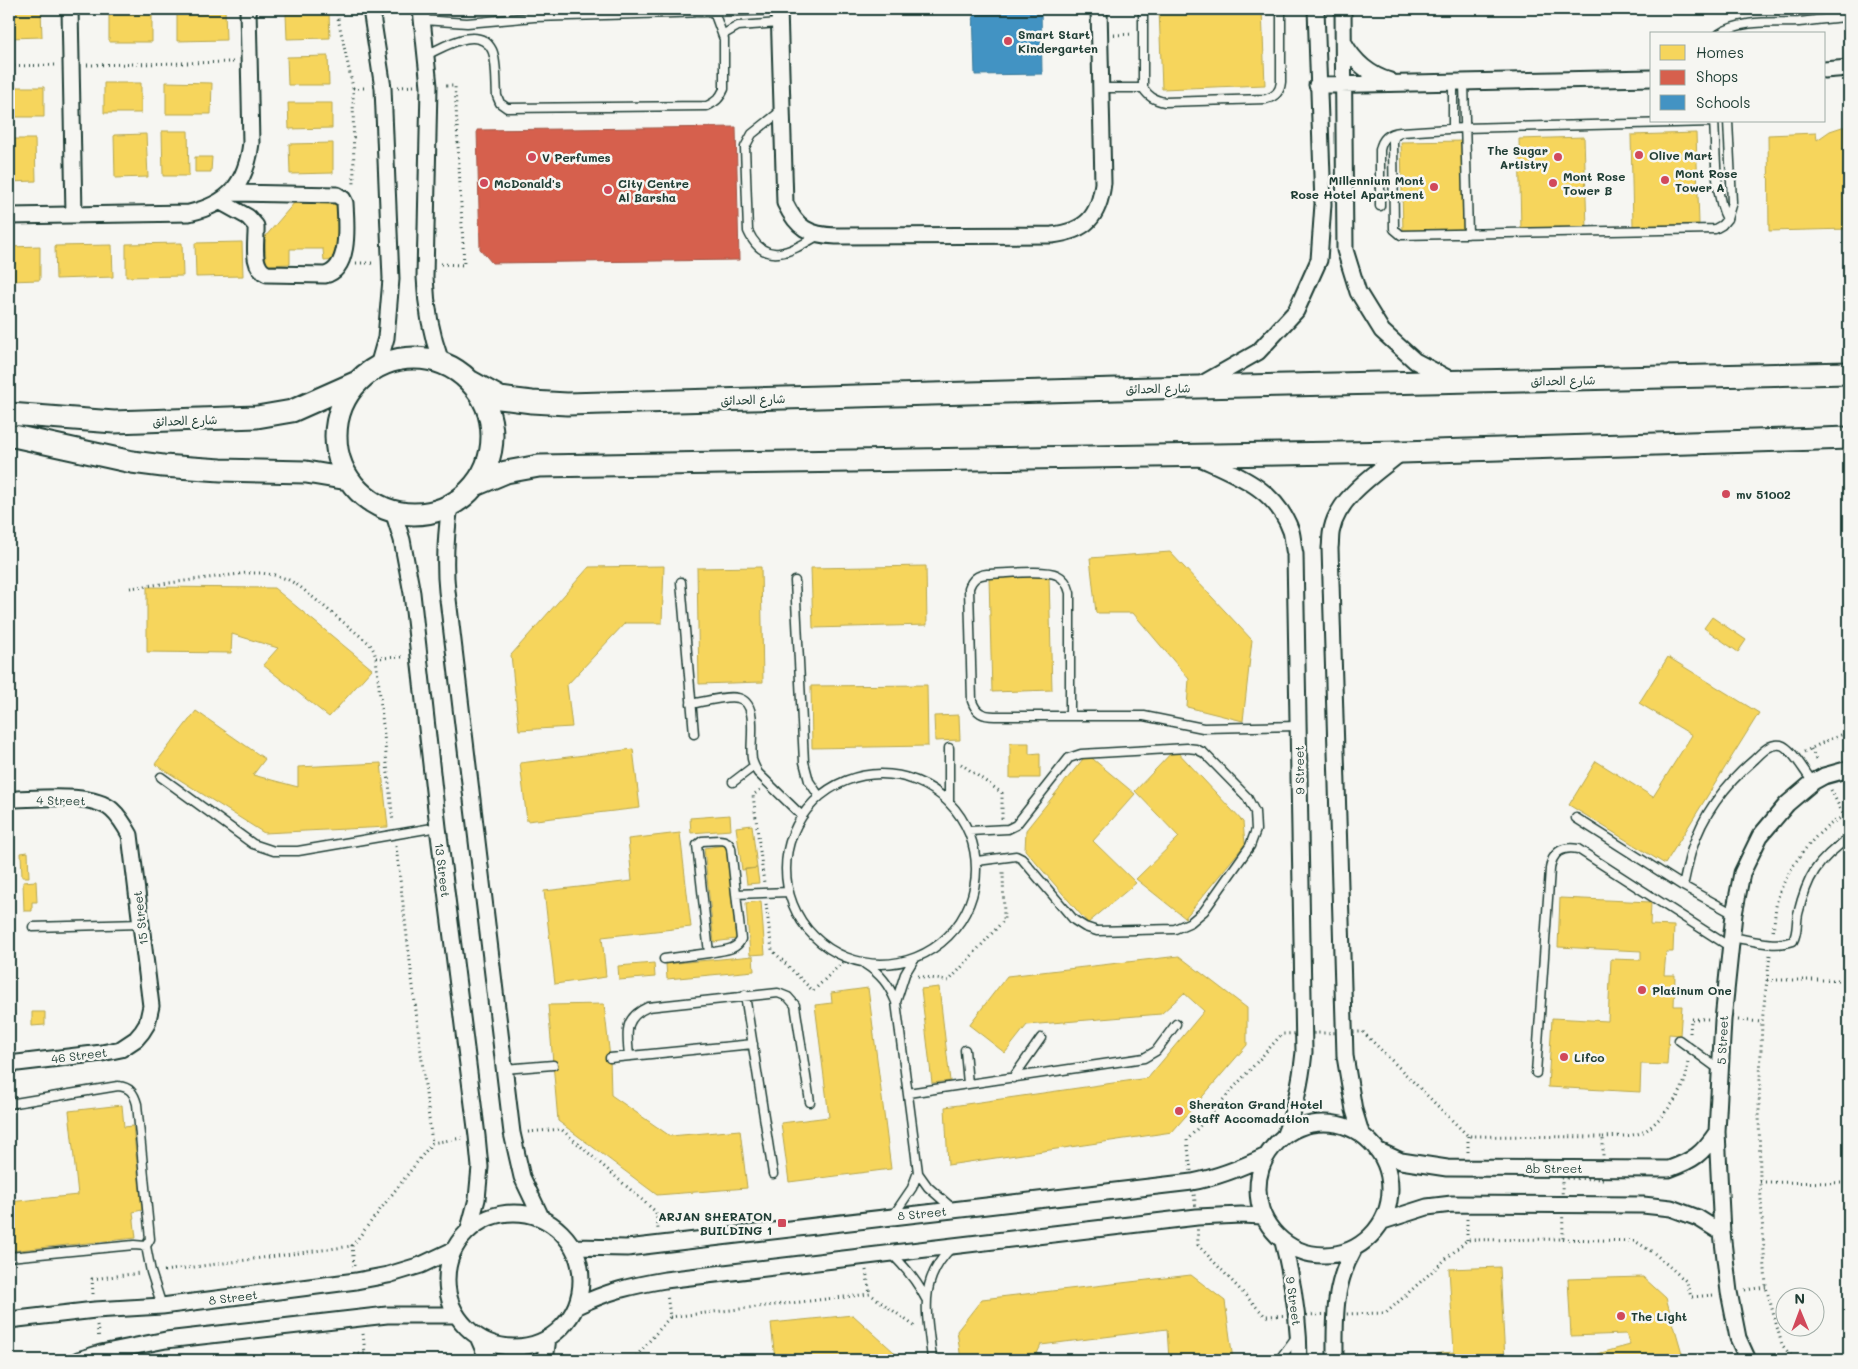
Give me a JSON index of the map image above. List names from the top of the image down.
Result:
{
  "streets": {
    "street": [
      "شارع الحدائق",
      "9 Street",
      "4 Street",
      "13 Street",
      "15 Street",
      "5 Street",
      "46 Street",
      "8b Street",
      "8 Street"
    ]
  },
  "crossings": [
    ["شارع الحدائق", "13 Street"],
    ["9 Street", "8b Street"],
    ["9 Street", "8 Street"],
    ["4 Street", "15 Street"],
    ["13 Street", "8 Street"],
    ["15 Street", "46 Street"],
    ["5 Street", "8b Street"],
    ["8b Street", "8 Street"]
  ],
  "places": {
    "other": [
      "Smart Start Kindergarten",
      "Olive Mart",
      "V Perfumes",
      "The Sugar Artistry",
      "Mont Rose Tower A",
      "McDonald's",
      "Mont Rose Tower B",
      "Millennium Mont Rose Hotel Apartment",
      "City Centre Al Barsha",
      "mv 51002",
      "Platinum One",
      "Lifco",
      "Sheraton Grand Hotel Staff Accomadation",
      "The Light"
    ],
    "transit": ["ARJAN SHERATON BUILDING 1"]
  },
  "legend": ["Homes", "Shops", "Schools"],
  "north": "top"
}
